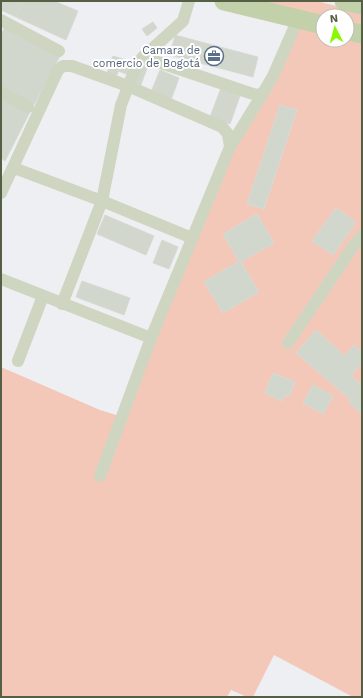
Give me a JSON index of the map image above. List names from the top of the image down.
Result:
{
  "places": {
    "office": ["Camara de comercio de Bogotá"]
  },
  "north": "top"
}
